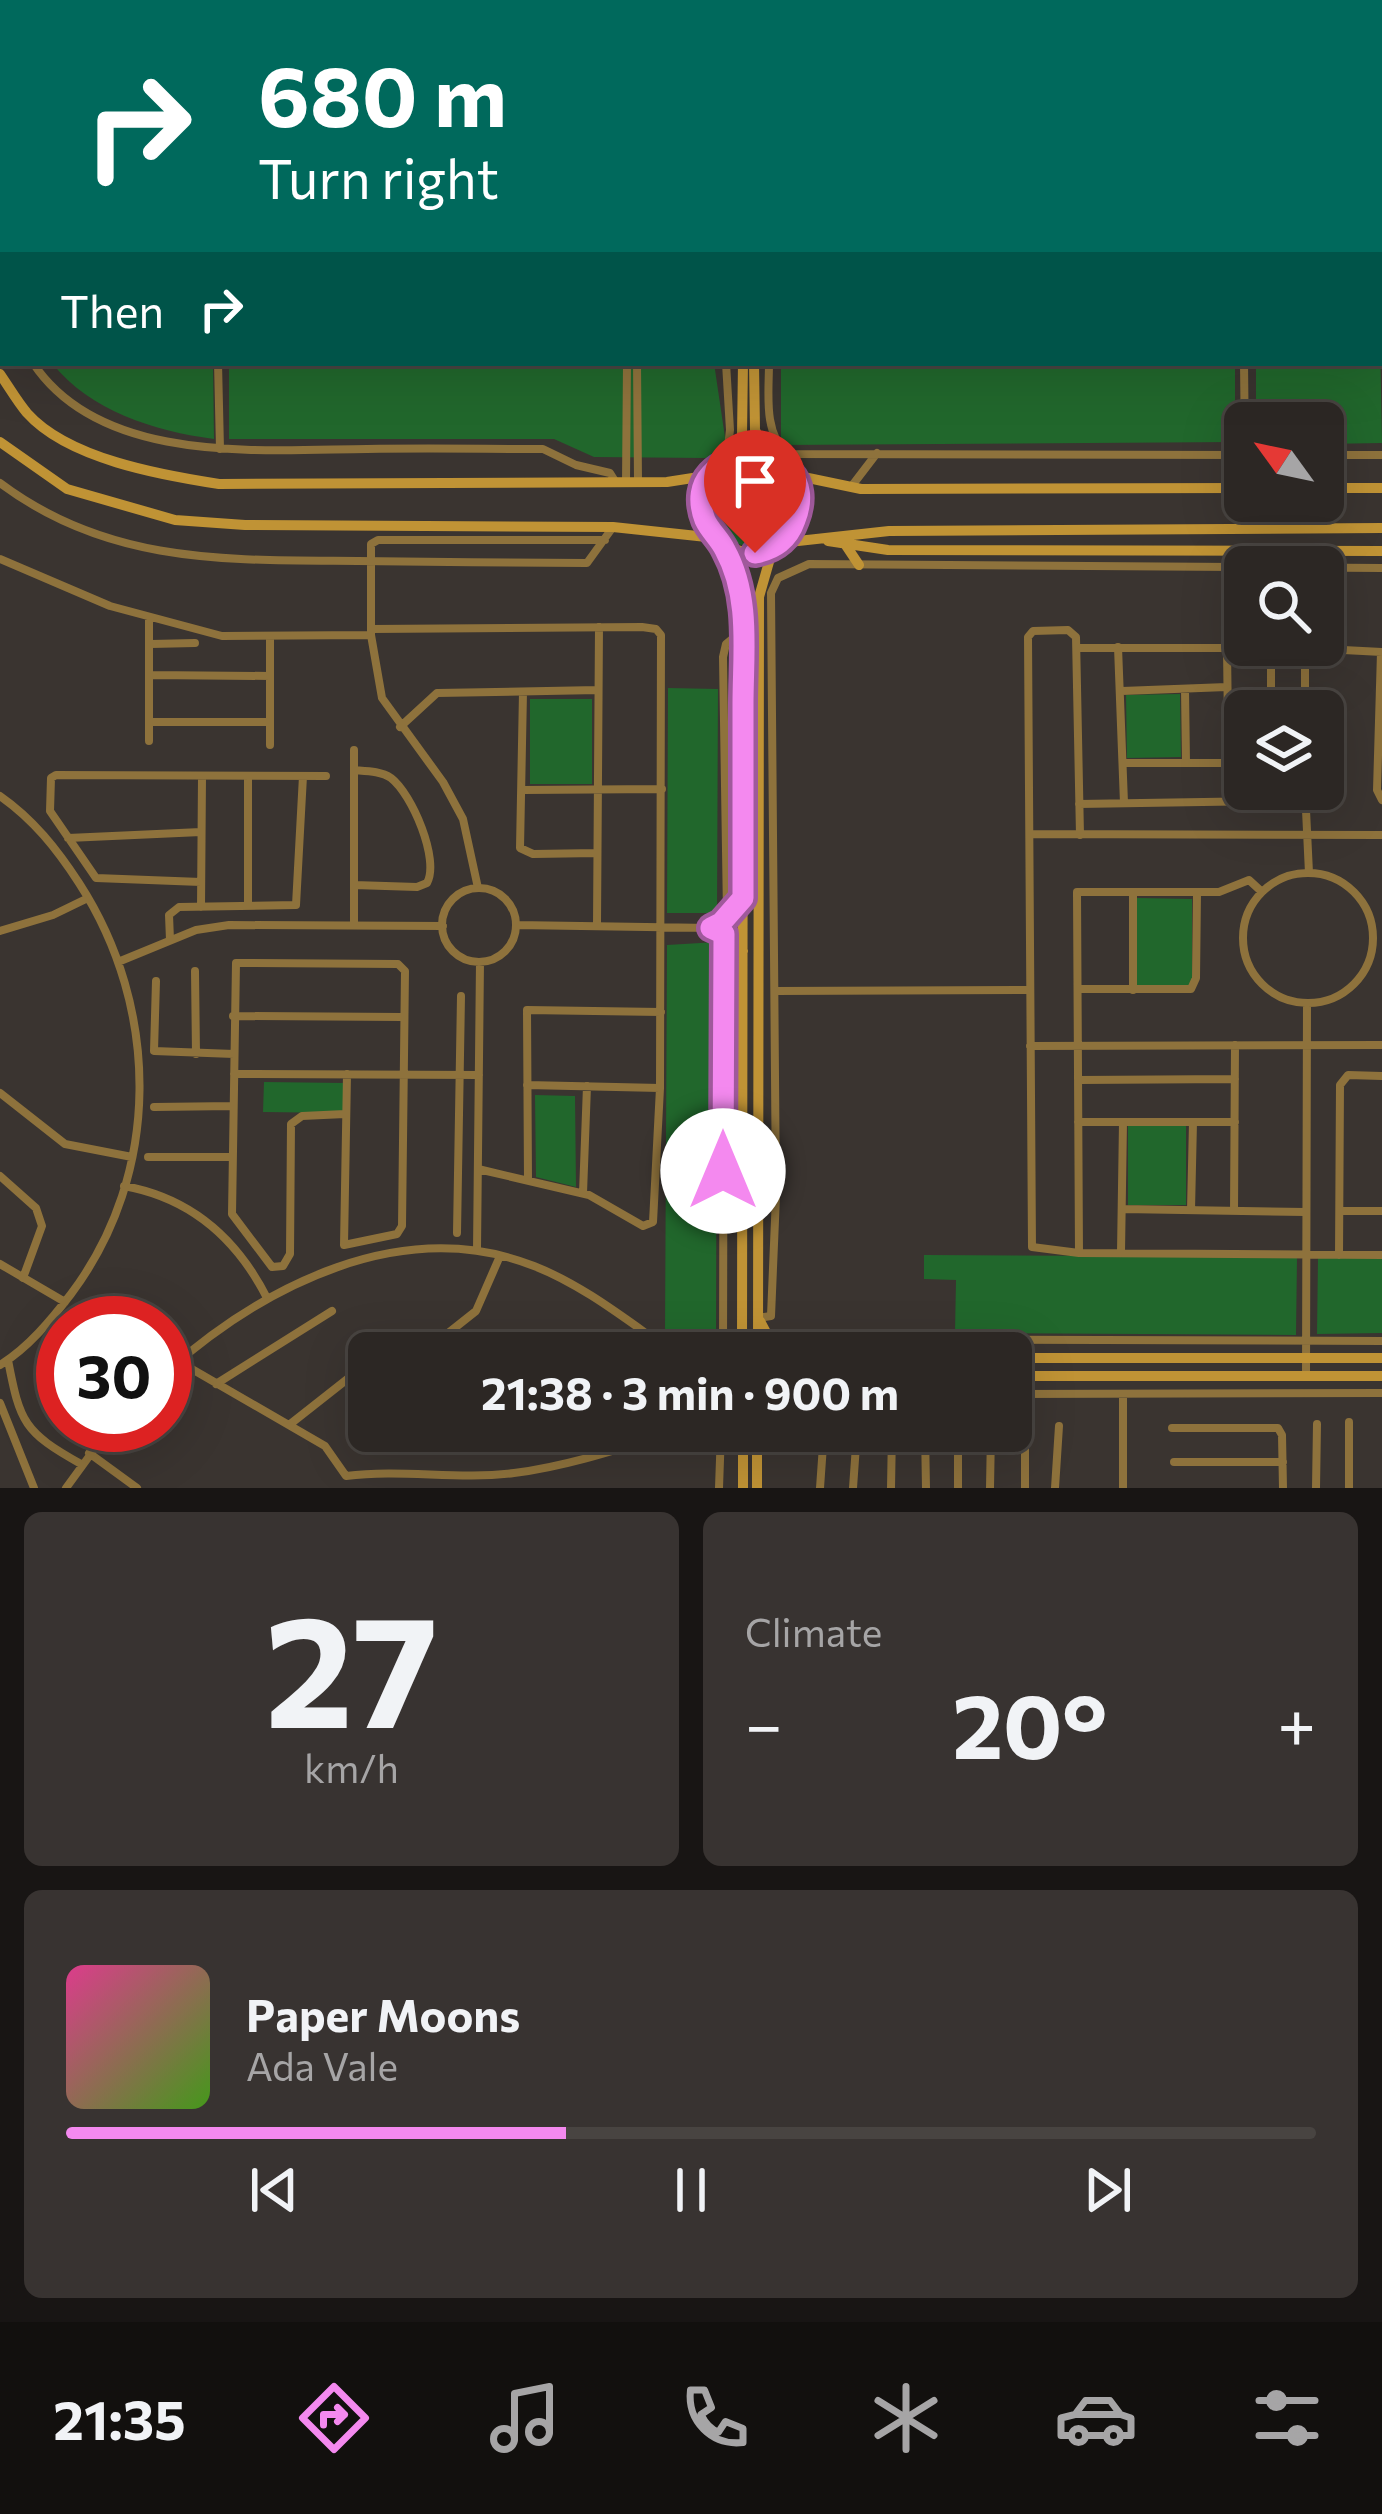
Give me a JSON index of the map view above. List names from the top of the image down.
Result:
{
  "north": "top left",
  "page": {
    "turn": ["680 m", "Turn right"],
    "then": "Then",
    "limit": "30",
    "trip": "21:38 · 3 min · 900 m",
    "tile": [
      ["27", "km/h"],
      "Climate"
    ],
    "heat": ["−", "20°", "+"],
    "song": ["Paper Moons", "Ada Vale"],
    "tabs": "21:35"
  }
}
